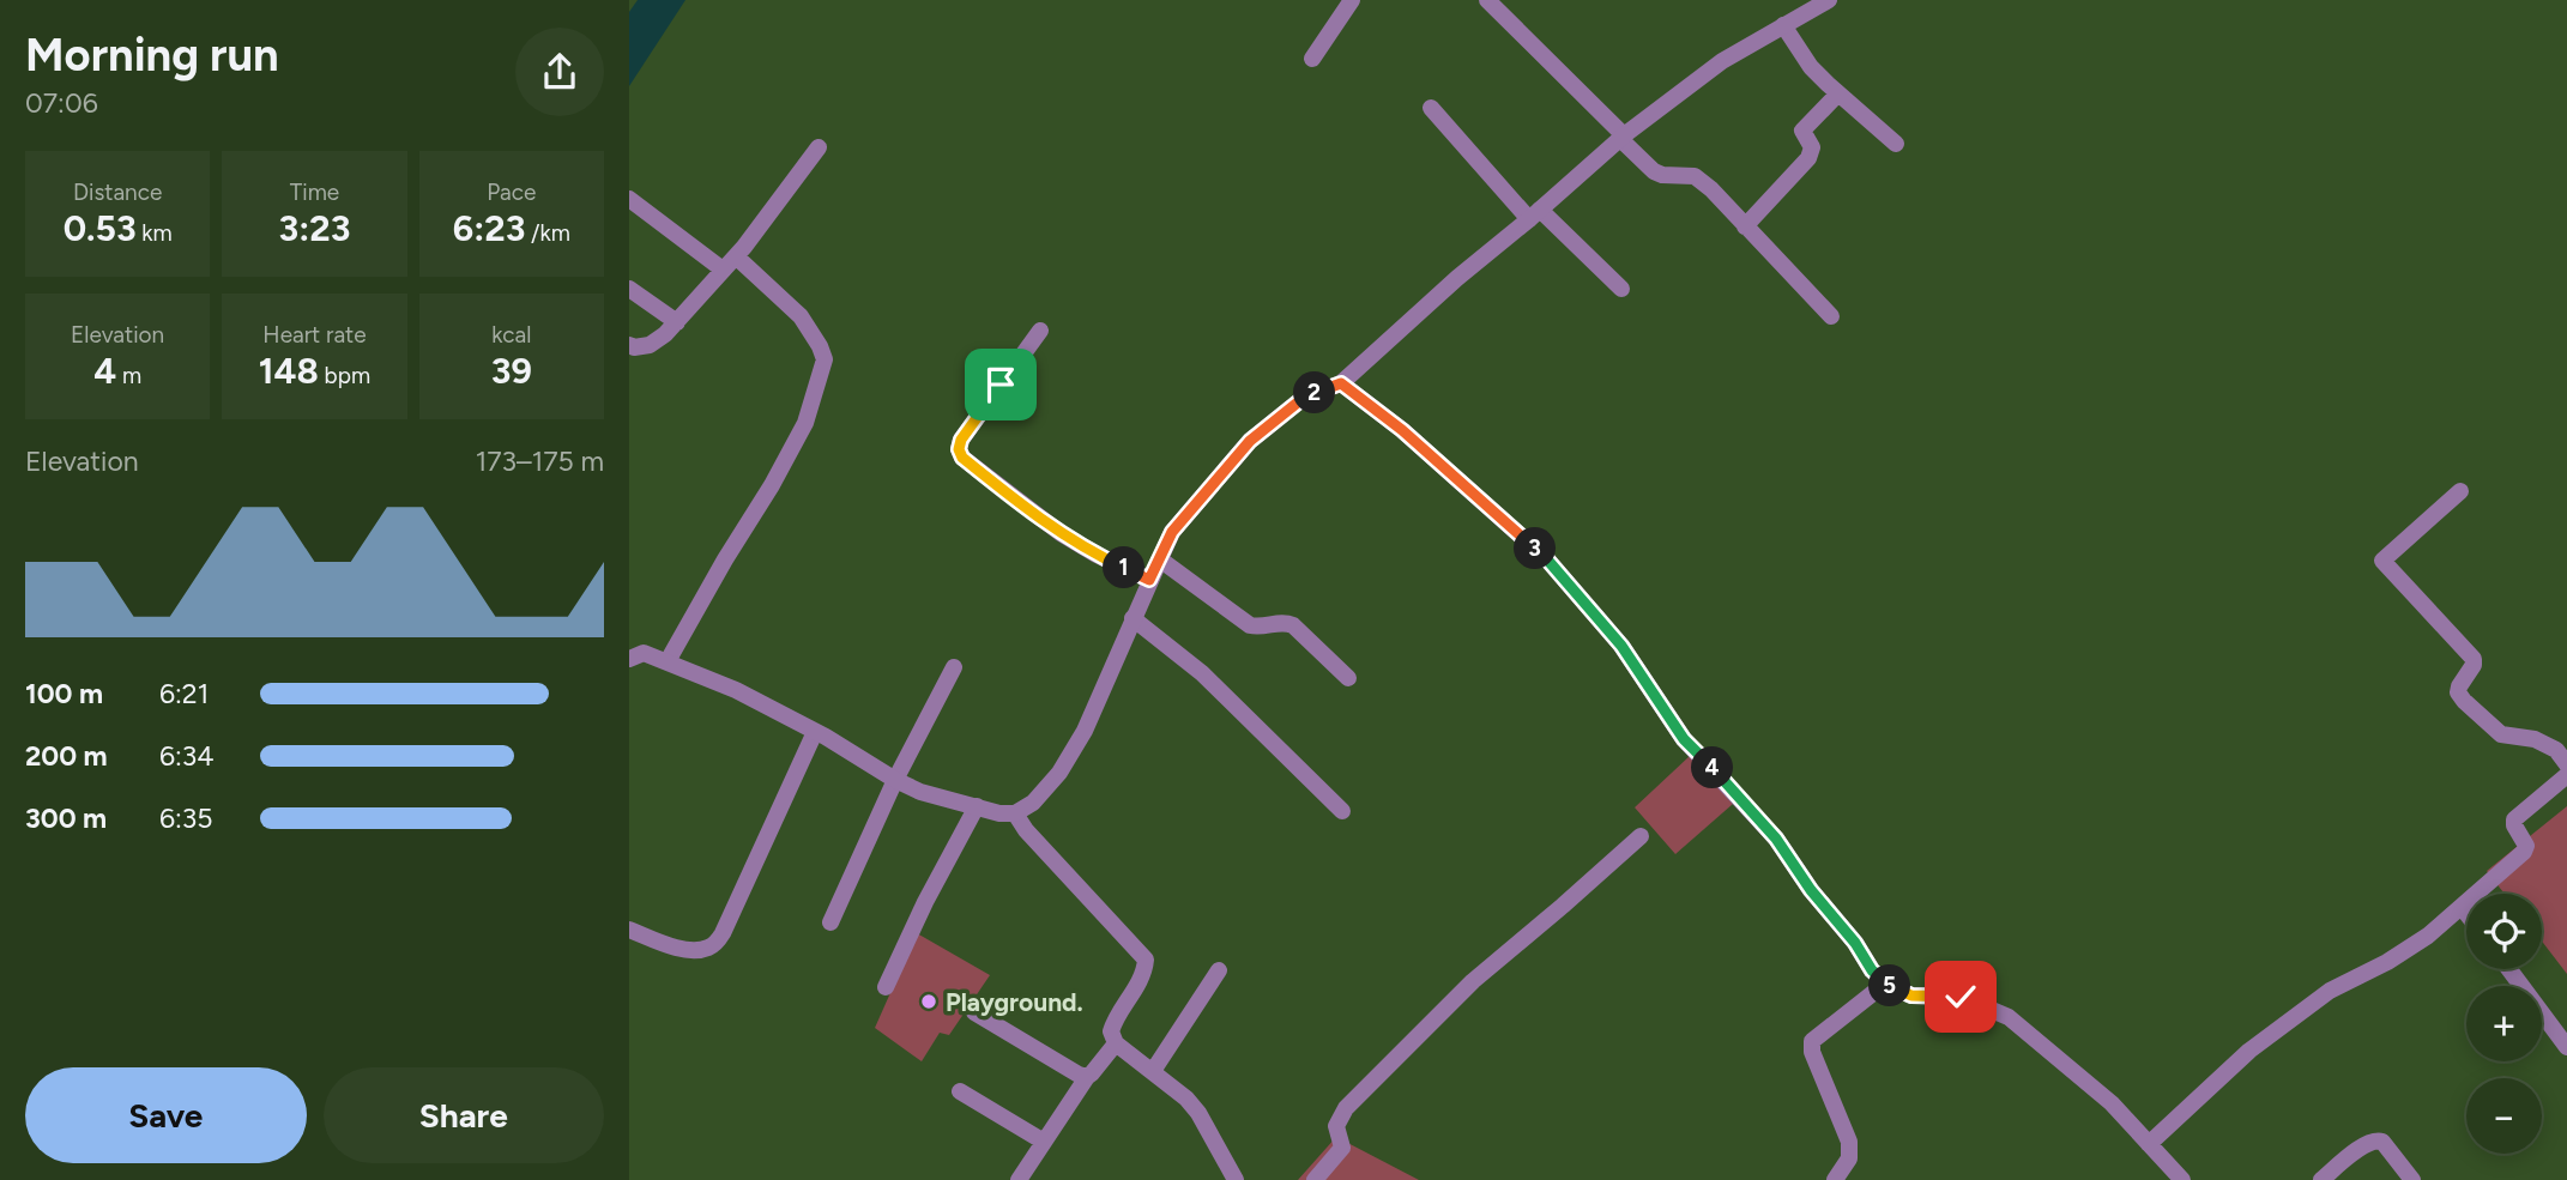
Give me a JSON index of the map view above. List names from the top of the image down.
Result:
{
  "places": ["Playground."],
  "page": {
    "heading": ["Morning run", "07:06"],
    "stats": [
      ["Distance", "0.53 km"],
      ["Time", "3:23"],
      ["Pace", "6:23 /km"],
      ["Elevation", "4 m"],
      ["Heart rate", "148 bpm"],
      ["kcal", "39"]
    ],
    "pins": [
      "2",
      "3",
      "1",
      "4",
      "5"
    ],
    "chart": ["Elevation", "173–175 m"],
    "list": [
      {
        "name": "100 m",
        "note": "6:21"
      },
      {
        "name": "200 m",
        "note": "6:34"
      },
      {
        "name": "300 m",
        "note": "6:35"
      }
    ],
    "map_buttons": ["+", "−"],
    "buttons": ["Save", "Share"]
  }
}
